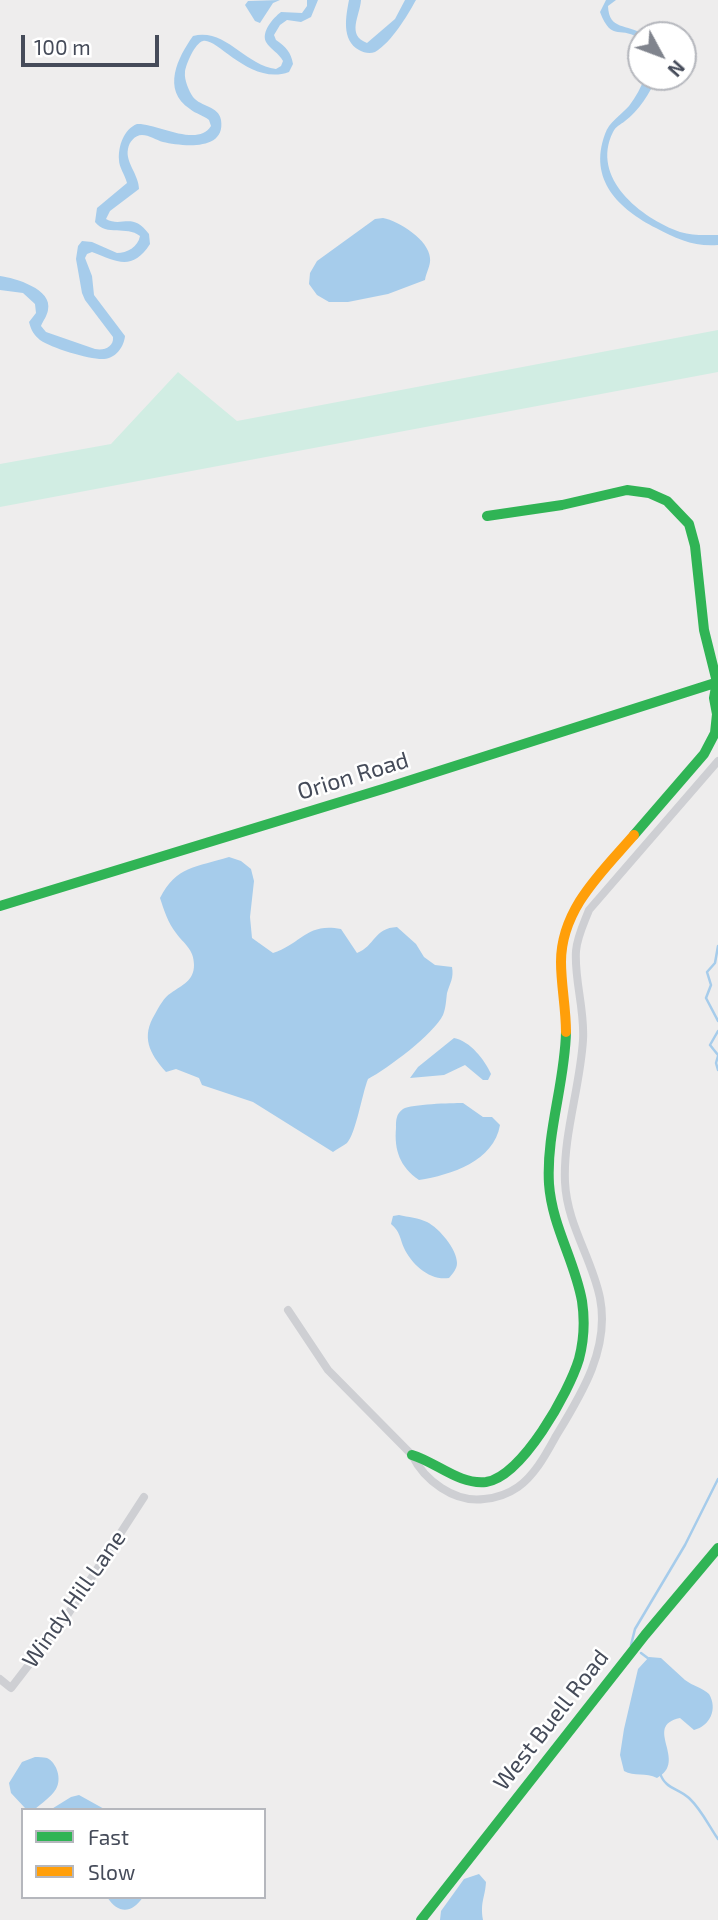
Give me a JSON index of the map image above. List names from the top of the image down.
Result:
{
  "streets": {
    "street": ["Orion Road", "Windy Hill Lane", "West Buell Road"]
  },
  "legend": ["Fast", "Slow"],
  "scale_bar": "100 m",
  "north": "bottom right"
}
